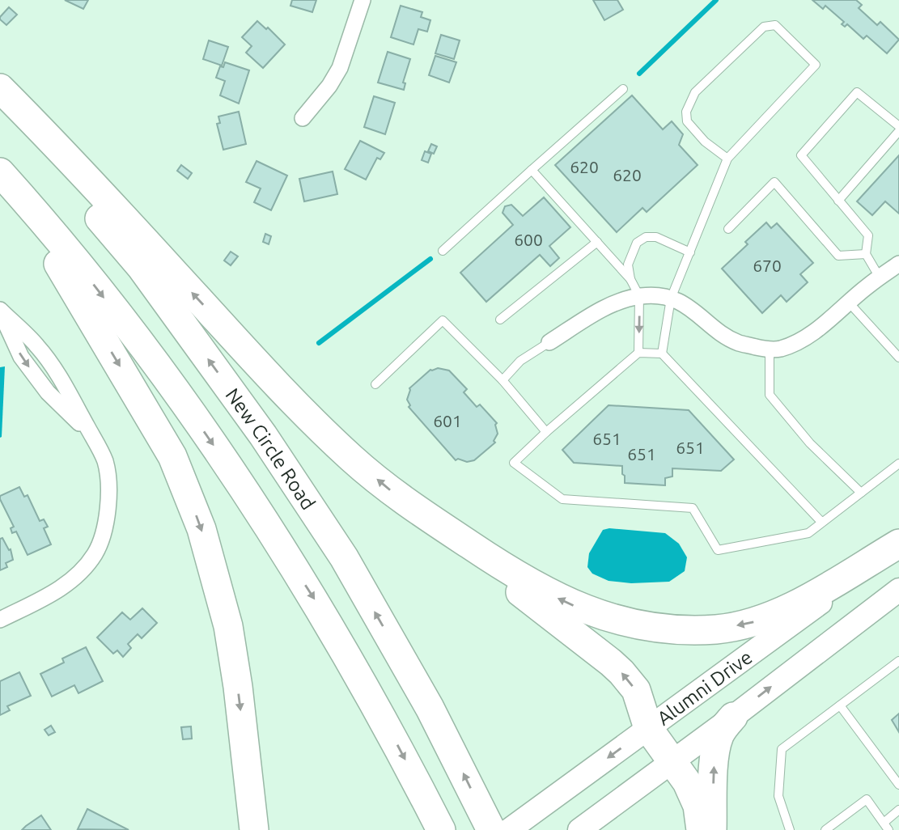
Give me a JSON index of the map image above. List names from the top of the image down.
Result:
{
  "streets": {
    "highway": ["New Circle Road"],
    "main road": ["Alumni Drive"]
  },
  "house_numbers": [
    "620",
    "620",
    "600",
    "670",
    "601",
    "651",
    "651",
    "651"
  ]
}
